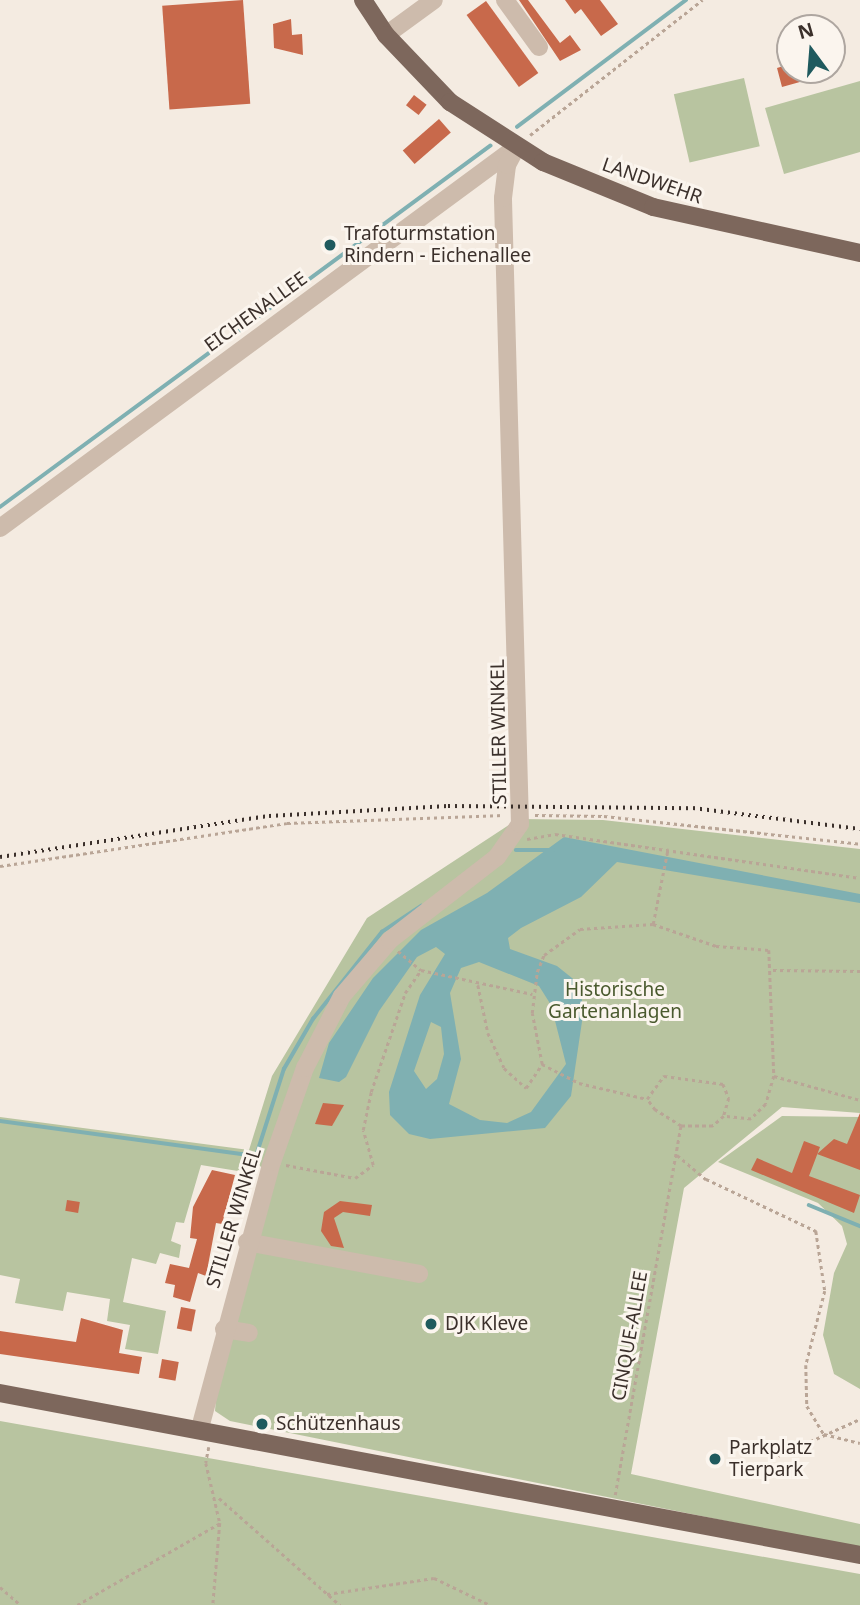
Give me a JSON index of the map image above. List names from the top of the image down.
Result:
{
  "streets": {
    "main road": ["LANDWEHR"],
    "street": ["EICHENALLEE", "STILLER WINKEL"],
    "path": ["CINQUE-ALLEE"]
  },
  "crossings": [
    ["LANDWEHR", "EICHENALLEE"],
    ["LANDWEHR", "STILLER WINKEL"],
    ["EICHENALLEE", "STILLER WINKEL"]
  ],
  "parks": ["Historische Gartenanlagen"],
  "places": [
    "Trafoturmstation Rindern - Eichenallee",
    "DJK Kleve",
    "Schützenhaus",
    "Parkplatz Tierpark"
  ],
  "north": "top"
}
